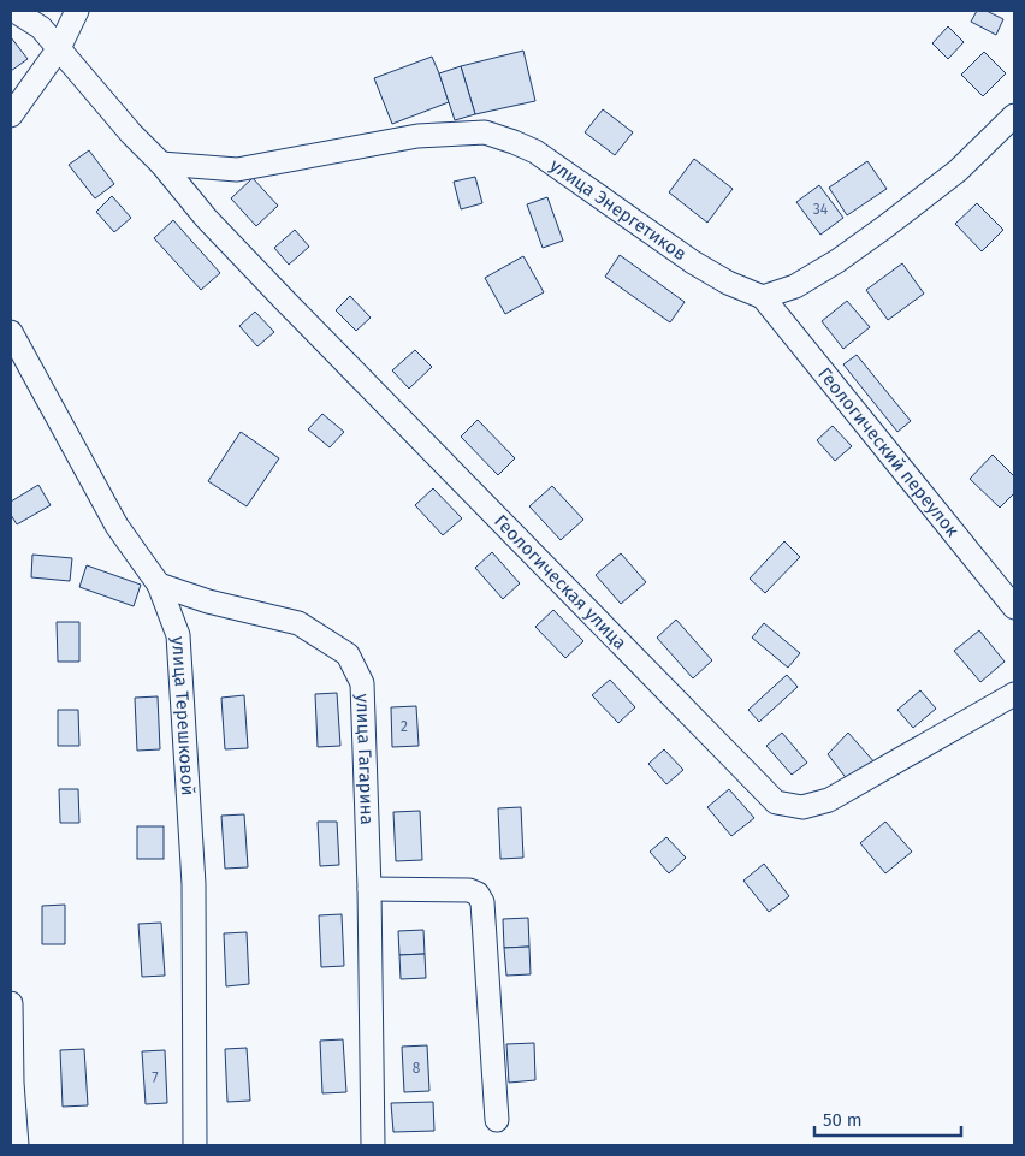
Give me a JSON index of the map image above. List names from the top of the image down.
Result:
{
  "streets": {
    "street": [
      "улица Энергетиков",
      "Геологический переулок",
      "Геологическая улица",
      "улица Терешковой",
      "улица Гагарина"
    ]
  },
  "crossings": [
    ["улица Энергетиков", "Геологический переулок"],
    ["улица Энергетиков", "Геологическая улица"],
    ["улица Терешковой", "улица Гагарина"]
  ],
  "house_numbers": [
    "34",
    "2",
    "8",
    "7"
  ],
  "scale_bar": "50 m"
}
